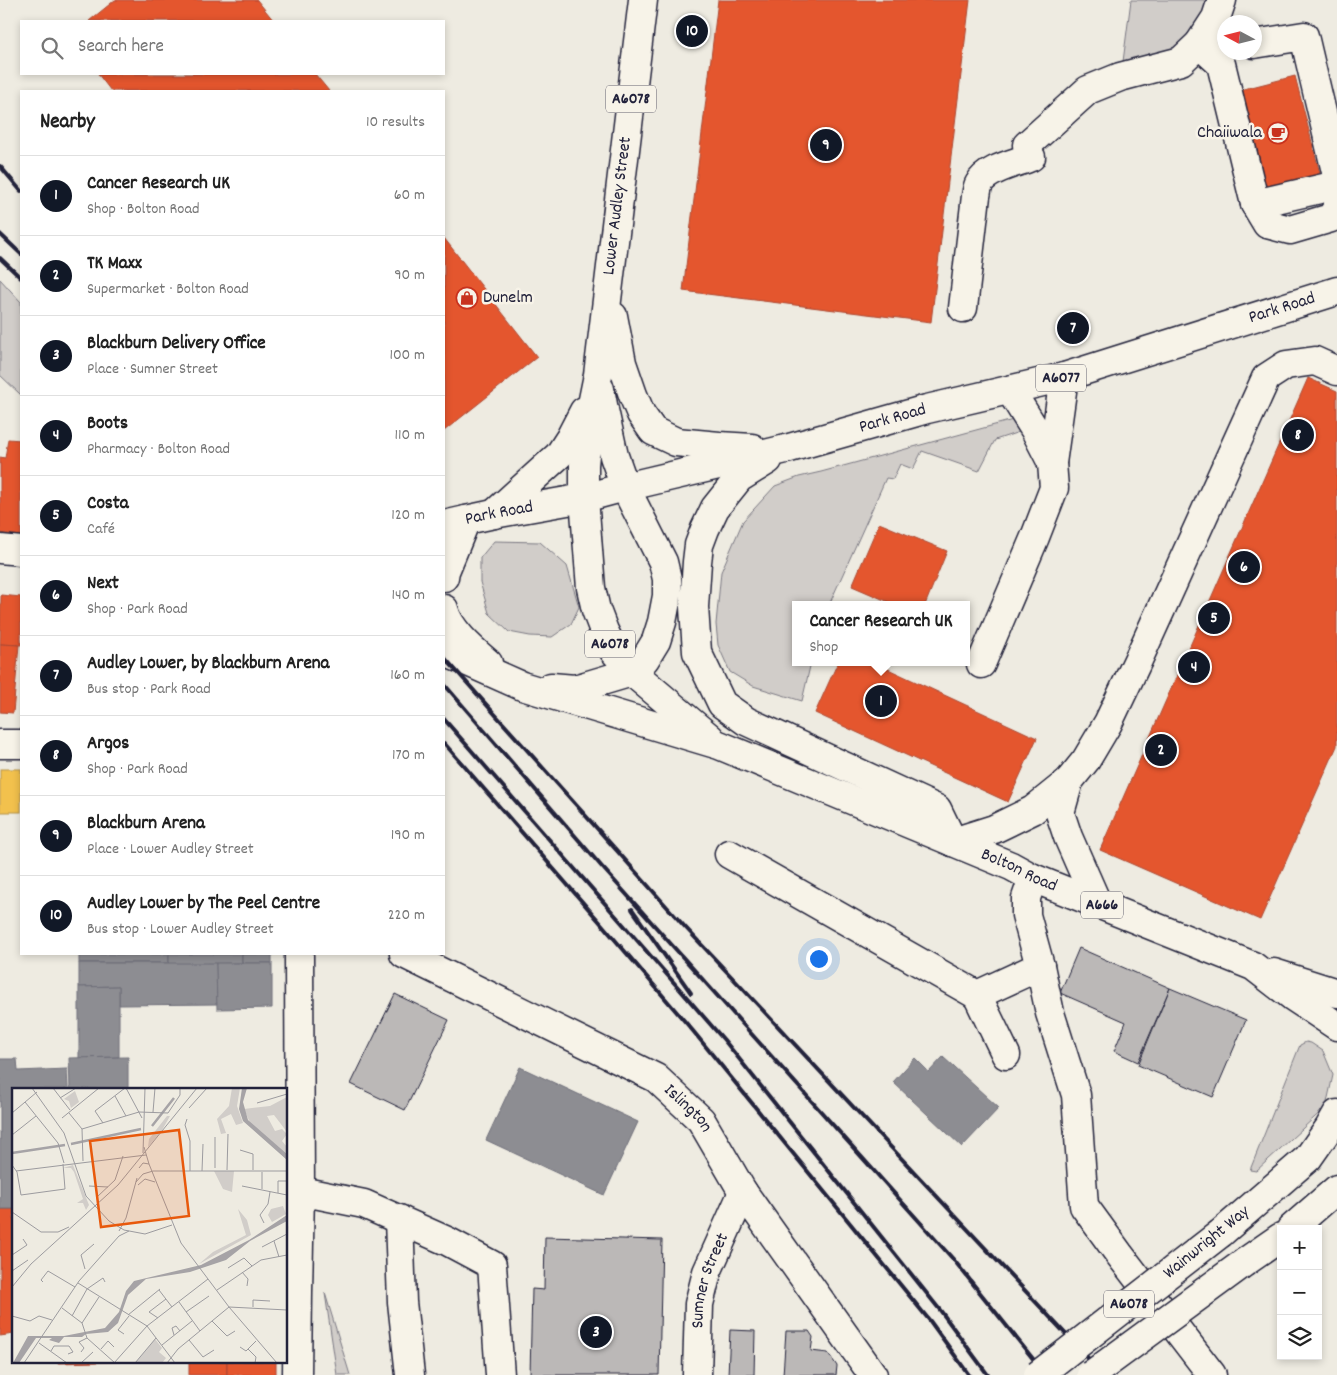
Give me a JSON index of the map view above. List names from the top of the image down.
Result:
{
  "streets": {
    "main road": [
      "A6078",
      "Lower Audley Street",
      "Park Road",
      "A6077",
      "Bolton Road",
      "A666",
      "Islington",
      "Wainwright Way",
      "Sumner Street"
    ]
  },
  "crossings": [
    ["A6078", "Lower Audley Street"],
    ["A6078", "Park Road"],
    ["A6078", "Bolton Road"],
    ["Lower Audley Street", "Park Road"],
    ["Islington", "Sumner Street"]
  ],
  "places": {
    "cafe": ["Chaiiwala"],
    "shop": ["Dunelm"]
  },
  "north": "left",
  "page": {
    "pins": [
      "10",
      "9",
      "7",
      "8",
      "6",
      "5",
      "4",
      "1",
      "2",
      "3"
    ],
    "search": "Search here",
    "heading": ["Nearby", "10 results"],
    "list": [
      {
        "mark": "1",
        "name": "Cancer Research UK",
        "note": "Shop · Bolton Road",
        "value": "60 m"
      },
      {
        "mark": "2",
        "name": "TK Maxx",
        "note": "Supermarket · Bolton Road",
        "value": "90 m"
      },
      {
        "mark": "3",
        "name": "Blackburn Delivery Office",
        "note": "Place · Sumner Street",
        "value": "100 m"
      },
      {
        "mark": "4",
        "name": "Boots",
        "note": "Pharmacy · Bolton Road",
        "value": "110 m"
      },
      {
        "mark": "5",
        "name": "Costa",
        "note": "Café",
        "value": "120 m"
      },
      {
        "mark": "6",
        "name": "Next",
        "note": "Shop · Park Road",
        "value": "140 m"
      },
      {
        "mark": "7",
        "name": "Audley Lower, by Blackburn Arena",
        "note": "Bus stop · Park Road",
        "value": "160 m"
      },
      {
        "mark": "8",
        "name": "Argos",
        "note": "Shop · Park Road",
        "value": "170 m"
      },
      {
        "mark": "9",
        "name": "Blackburn Arena",
        "note": "Place · Lower Audley Street",
        "value": "190 m"
      },
      {
        "mark": "10",
        "name": "Audley Lower by The Peel Centre",
        "note": "Bus stop · Lower Audley Street",
        "value": "220 m"
      }
    ],
    "popup": ["Cancer Research UK", "Shop"],
    "map_buttons": ["+", "−"]
  }
}
